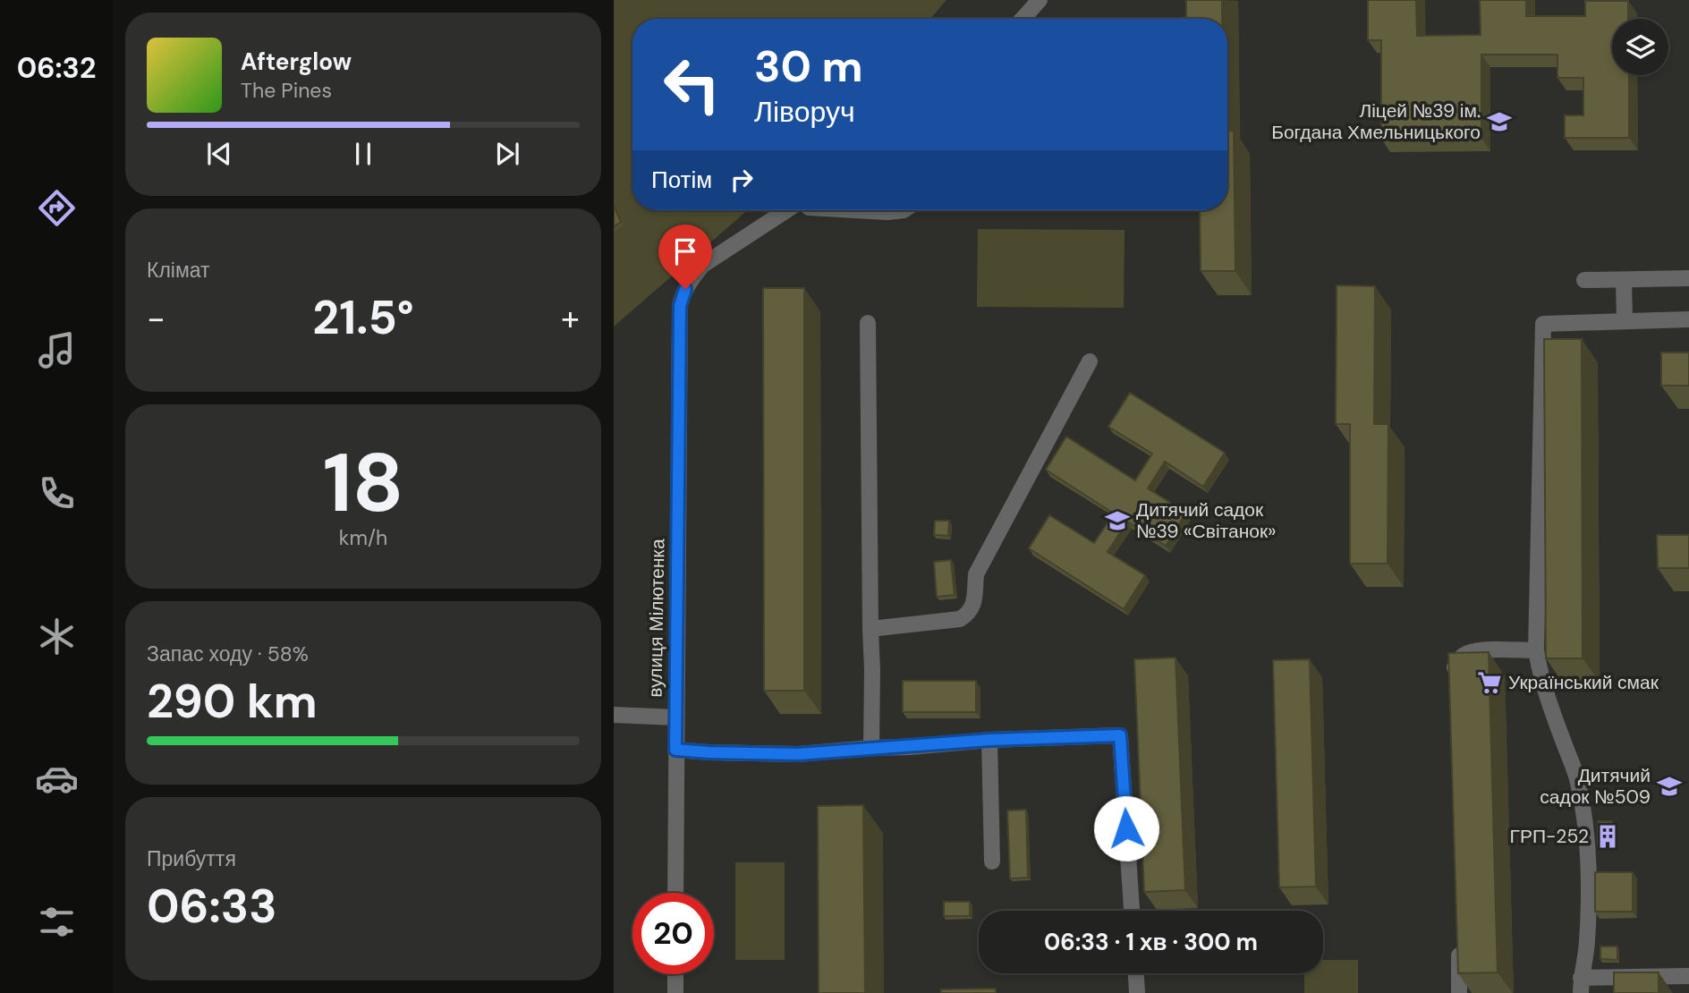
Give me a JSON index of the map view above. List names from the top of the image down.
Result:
{
  "streets": {
    "street": ["вулиця Мілютенка"]
  },
  "places": {
    "school or university": ["Ліцей №39 ім. Богдана Хмельницького", "Дитячий садок №39 «Світанок»", "Дитячий садок №509"],
    "supermarket": ["Український смак"],
    "building": ["ГРП-252"]
  },
  "page": {
    "tabs": "06:32",
    "turn": ["30 m", "Ліворуч"],
    "song": ["Afterglow", "The Pines"],
    "then": "Потім",
    "tile": [
      "Клімат",
      ["18", "km/h"],
      ["Запас ходу · 58%", "290 km"],
      ["Прибуття", "06:33"]
    ],
    "heat": ["−", "21.5°", "+"],
    "limit": "20",
    "trip": "06:33 · 1 хв · 300 m"
  }
}
